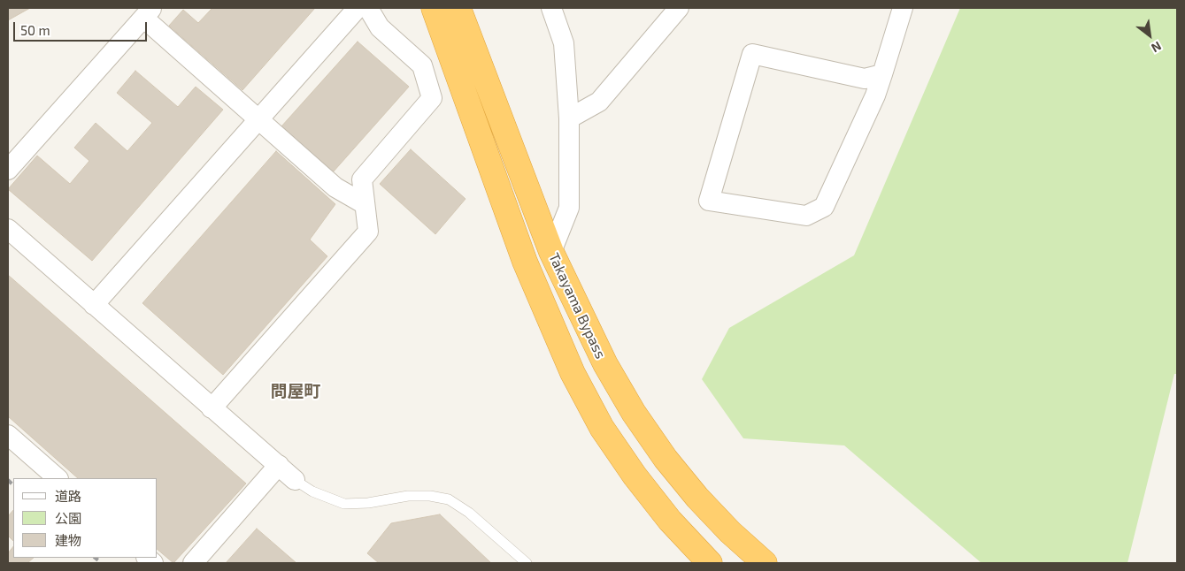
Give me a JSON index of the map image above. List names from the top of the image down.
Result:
{
  "streets": {
    "highway": ["Takayama Bypass"]
  },
  "districts": ["問屋町"],
  "legend": ["道路", "公園", "建物"],
  "scale_bar": "50 m",
  "north": "bottom right"
}
